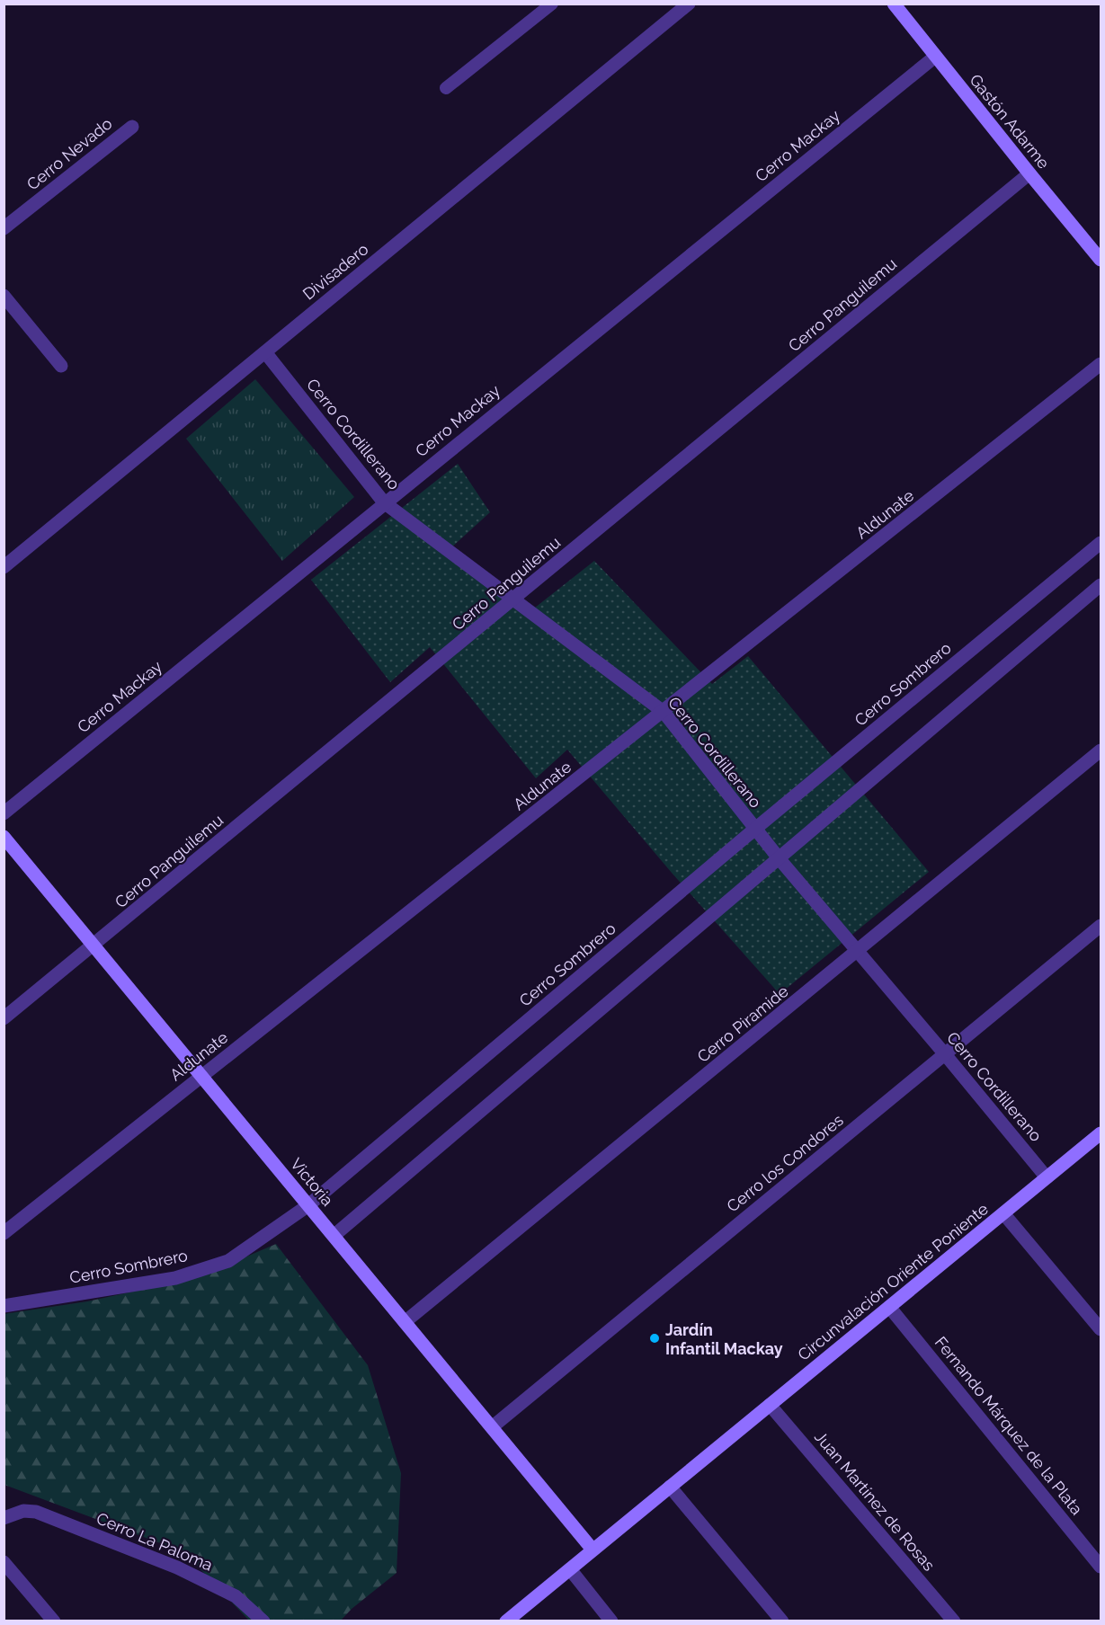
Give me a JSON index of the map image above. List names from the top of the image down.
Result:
{
  "streets": {
    "street": [
      "Gastón Adarme",
      "Cerro Mackay",
      "Cerro Nevado",
      "Divisadero",
      "Cerro Panguilemu",
      "Cerro Cordillerano",
      "Aldunate",
      "Cerro Sombrero",
      "Cerro Piramide",
      "Cerro los Condores",
      "Victoria",
      "Circunvalación Oriente Poniente",
      "Fernando Márquez de la Plata",
      "Juan Martínez de Rosas",
      "Cerro La Paloma"
    ]
  },
  "crossings": [
    ["Gastón Adarme", "Cerro Mackay"],
    ["Gastón Adarme", "Cerro Panguilemu"],
    ["Cerro Mackay", "Cerro Cordillerano"],
    ["Divisadero", "Cerro Cordillerano"],
    ["Cerro Panguilemu", "Cerro Cordillerano"],
    ["Cerro Panguilemu", "Victoria"],
    ["Cerro Cordillerano", "Aldunate"],
    ["Cerro Cordillerano", "Cerro Sombrero"],
    ["Cerro Cordillerano", "Cerro Piramide"],
    ["Cerro Cordillerano", "Cerro los Condores"],
    ["Cerro Cordillerano", "Circunvalación Oriente Poniente"],
    ["Aldunate", "Victoria"],
    ["Cerro Sombrero", "Victoria"],
    ["Cerro Piramide", "Victoria"],
    ["Cerro los Condores", "Victoria"],
    ["Victoria", "Circunvalación Oriente Poniente"],
    ["Circunvalación Oriente Poniente", "Fernando Márquez de la Plata"],
    ["Circunvalación Oriente Poniente", "Juan Martínez de Rosas"]
  ],
  "places": ["Jardín Infantil Mackay"]
}
